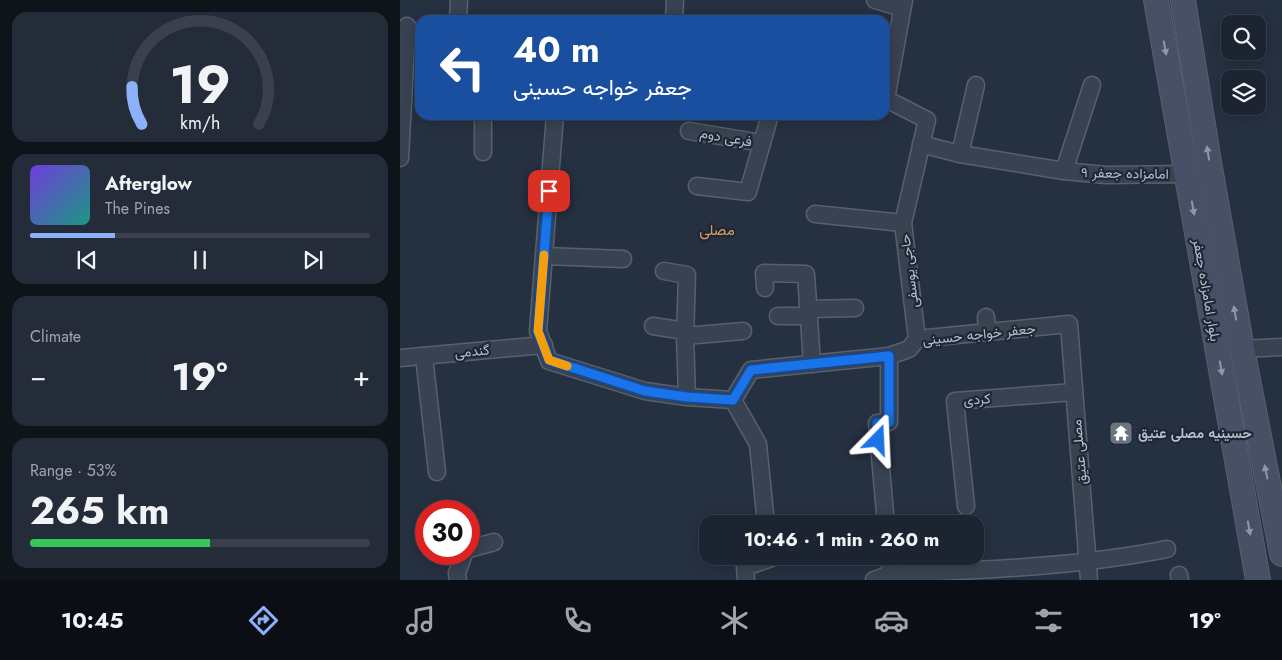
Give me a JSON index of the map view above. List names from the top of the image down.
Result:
{
  "streets": {
    "main road": ["بلوار امامزاده جعفر"],
    "street": [
      "فرعی دوم",
      "امامزاده جعفر ۹",
      "حاجی یوسفی",
      "جعفر خواجه حسینی",
      "گندمی",
      "کردی",
      "مصلی عتیق"
    ]
  },
  "crossings": [
    ["امامزاده جعفر ۹", "بلوار امامزاده جعفر"],
    ["حاجی یوسفی", "جعفر خواجه حسینی"],
    ["جعفر خواجه حسینی", "گندمی"],
    ["جعفر خواجه حسینی", "مصلی عتیق"],
    ["کردی", "مصلی عتیق"]
  ],
  "districts": ["مصلی"],
  "places": {
    "temple": ["حسینیه مصلی عتیق"]
  },
  "page": {
    "turn": ["40 m", "جعفر خواجه حسینی"],
    "song": ["Afterglow", "The Pines"],
    "tile": [
      "Climate",
      ["Range · 53%", "265 km"]
    ],
    "heat": ["−", "19°", "+"],
    "limit": "30",
    "trip": "10:46 · 1 min · 260 m",
    "tabs": ["10:45", "19°"],
    "gauge": ["19", "km/h"]
  }
}
